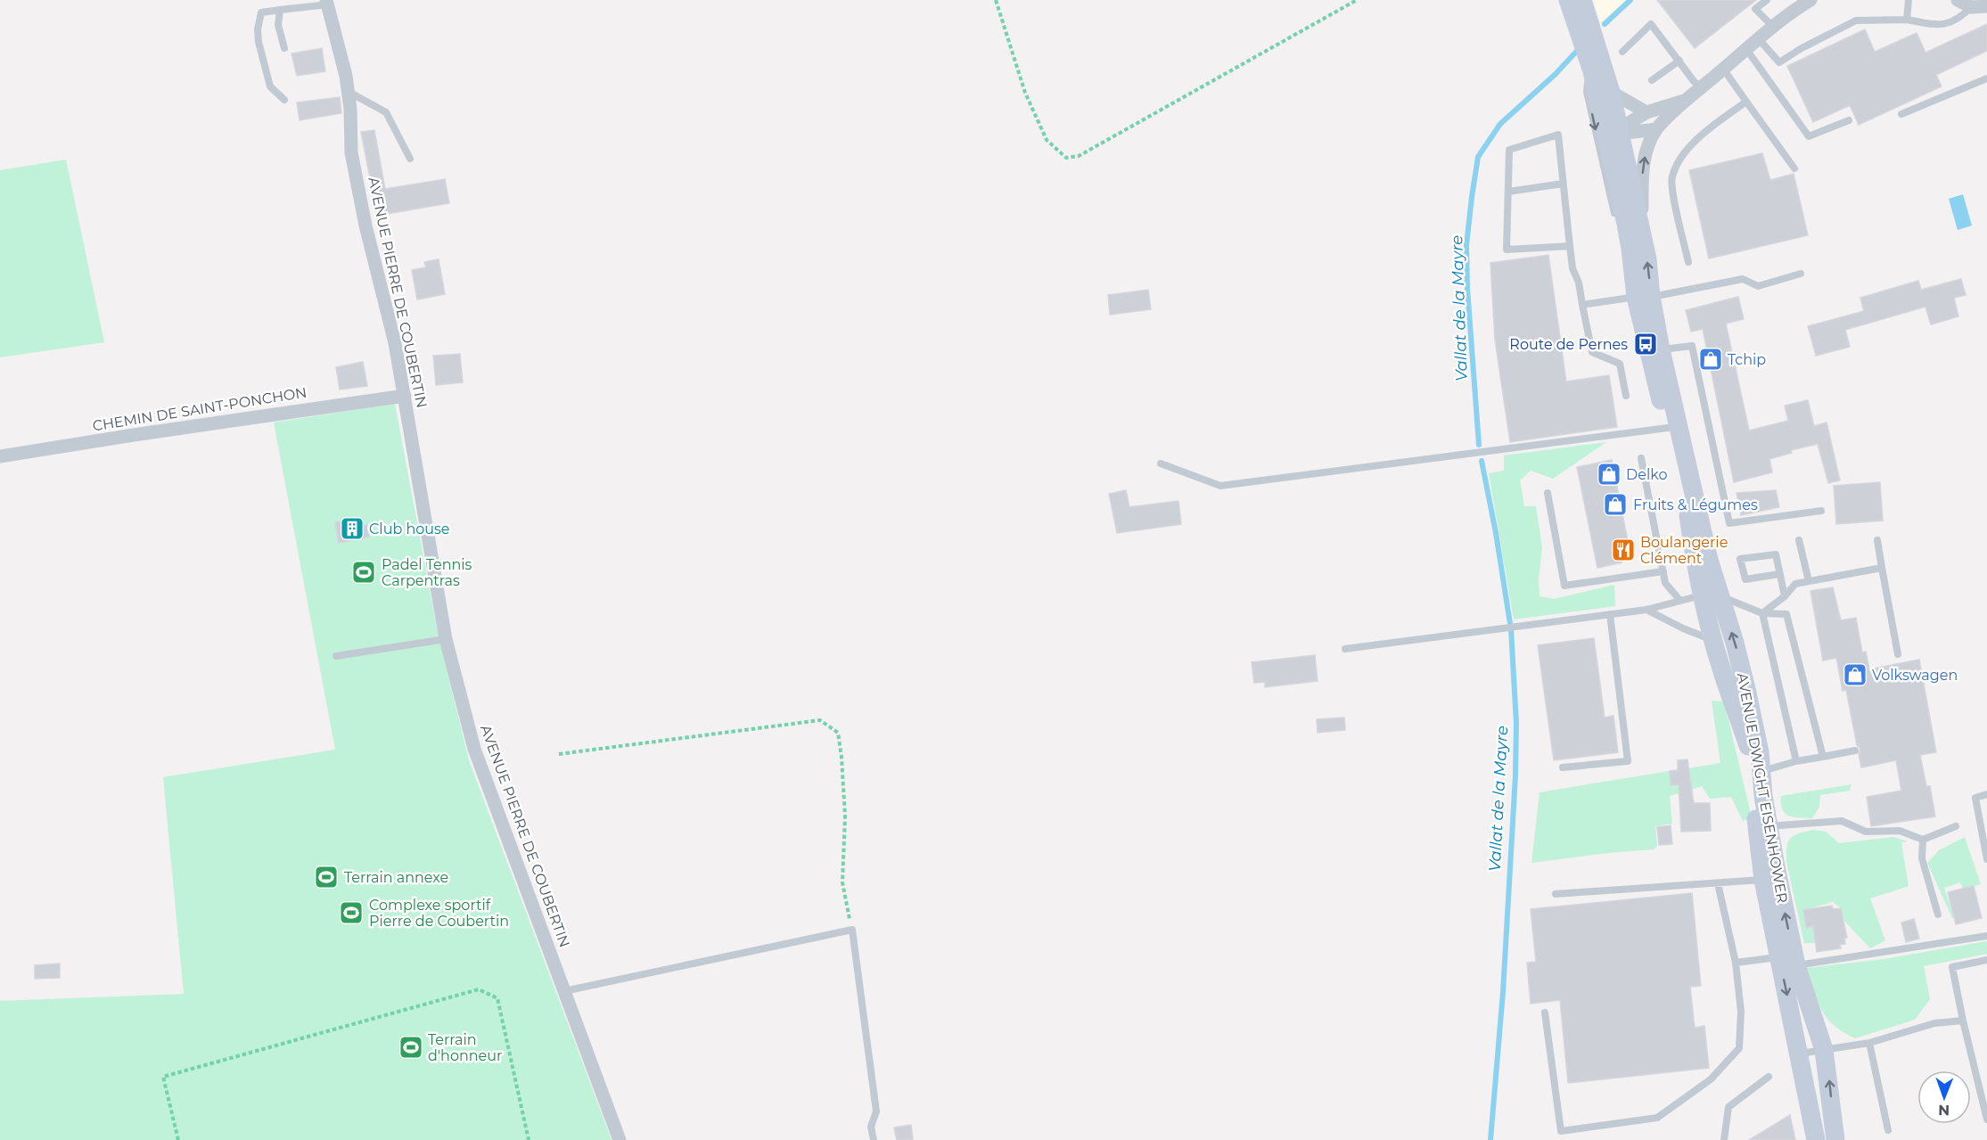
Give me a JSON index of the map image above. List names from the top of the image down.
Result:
{
  "streets": {
    "main road": ["AVENUE DWIGHT EISENHOWER"],
    "street": ["AVENUE PIERRE DE COUBERTIN", "CHEMIN DE SAINT-PONCHON"]
  },
  "crossings": [
    ["AVENUE PIERRE DE COUBERTIN", "CHEMIN DE SAINT-PONCHON"]
  ],
  "water": ["Vallat de la Mayre"],
  "places": {
    "bus stop": ["Route de Pernes"],
    "shop": [
      "Tchip",
      "Delko",
      "Fruits & Légumes",
      "Volkswagen"
    ],
    "building": ["Club house"],
    "restaurant": ["Boulangerie Clément"],
    "sports": [
      "Padel Tennis Carpentras",
      "Terrain annexe",
      "Complexe sportif Pierre de Coubertin",
      "Terrain d'honneur"
    ]
  },
  "north": "bottom"
}
